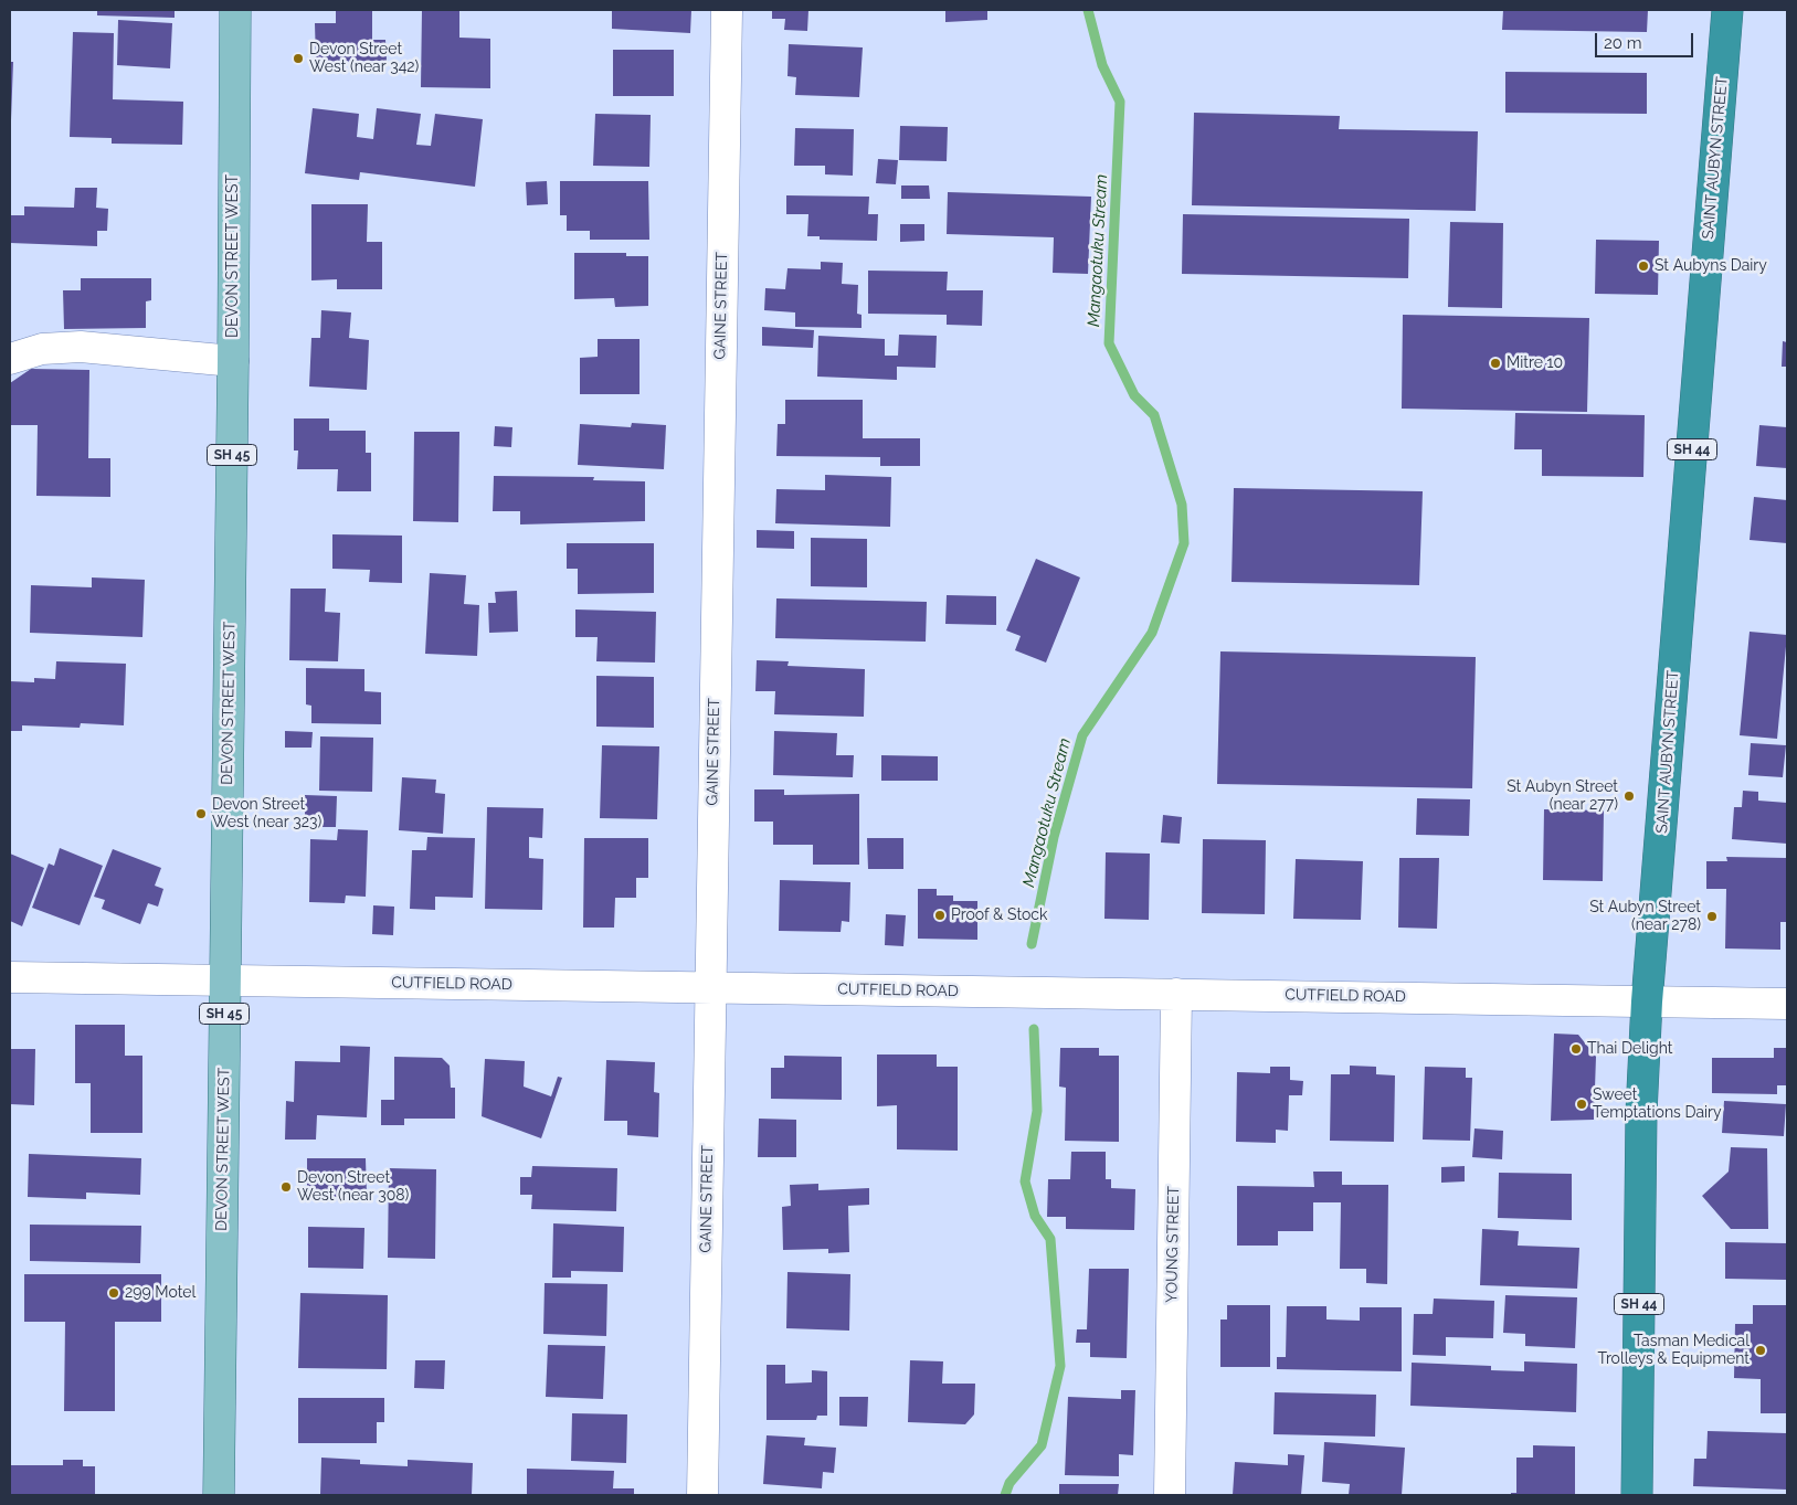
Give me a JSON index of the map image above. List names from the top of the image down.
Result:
{
  "streets": {
    "highway": ["SAINT AUBYN STREET", "SH 44"],
    "main road": ["DEVON STREET WEST", "SH 45"],
    "street": ["GAINE STREET", "CUTFIELD ROAD", "YOUNG STREET"]
  },
  "crossings": [
    ["SAINT AUBYN STREET", "CUTFIELD ROAD"],
    ["DEVON STREET WEST", "CUTFIELD ROAD"],
    ["GAINE STREET", "CUTFIELD ROAD"],
    ["CUTFIELD ROAD", "YOUNG STREET"]
  ],
  "water": ["Mangaotuku Stream"],
  "places": [
    "Devon Street West (near 342)",
    "St Aubyns Dairy",
    "Mitre 10",
    "St Aubyn Street (near 277)",
    "Devon Street West (near 323)",
    "Proof & Stock",
    "St Aubyn Street (near 278)",
    "Thai Delight",
    "Sweet Temptations Dairy",
    "Devon Street West (near 308)",
    "299 Motel",
    "Tasman Medical Trolleys & Equipment"
  ],
  "scale_bar": "20 m"
}
